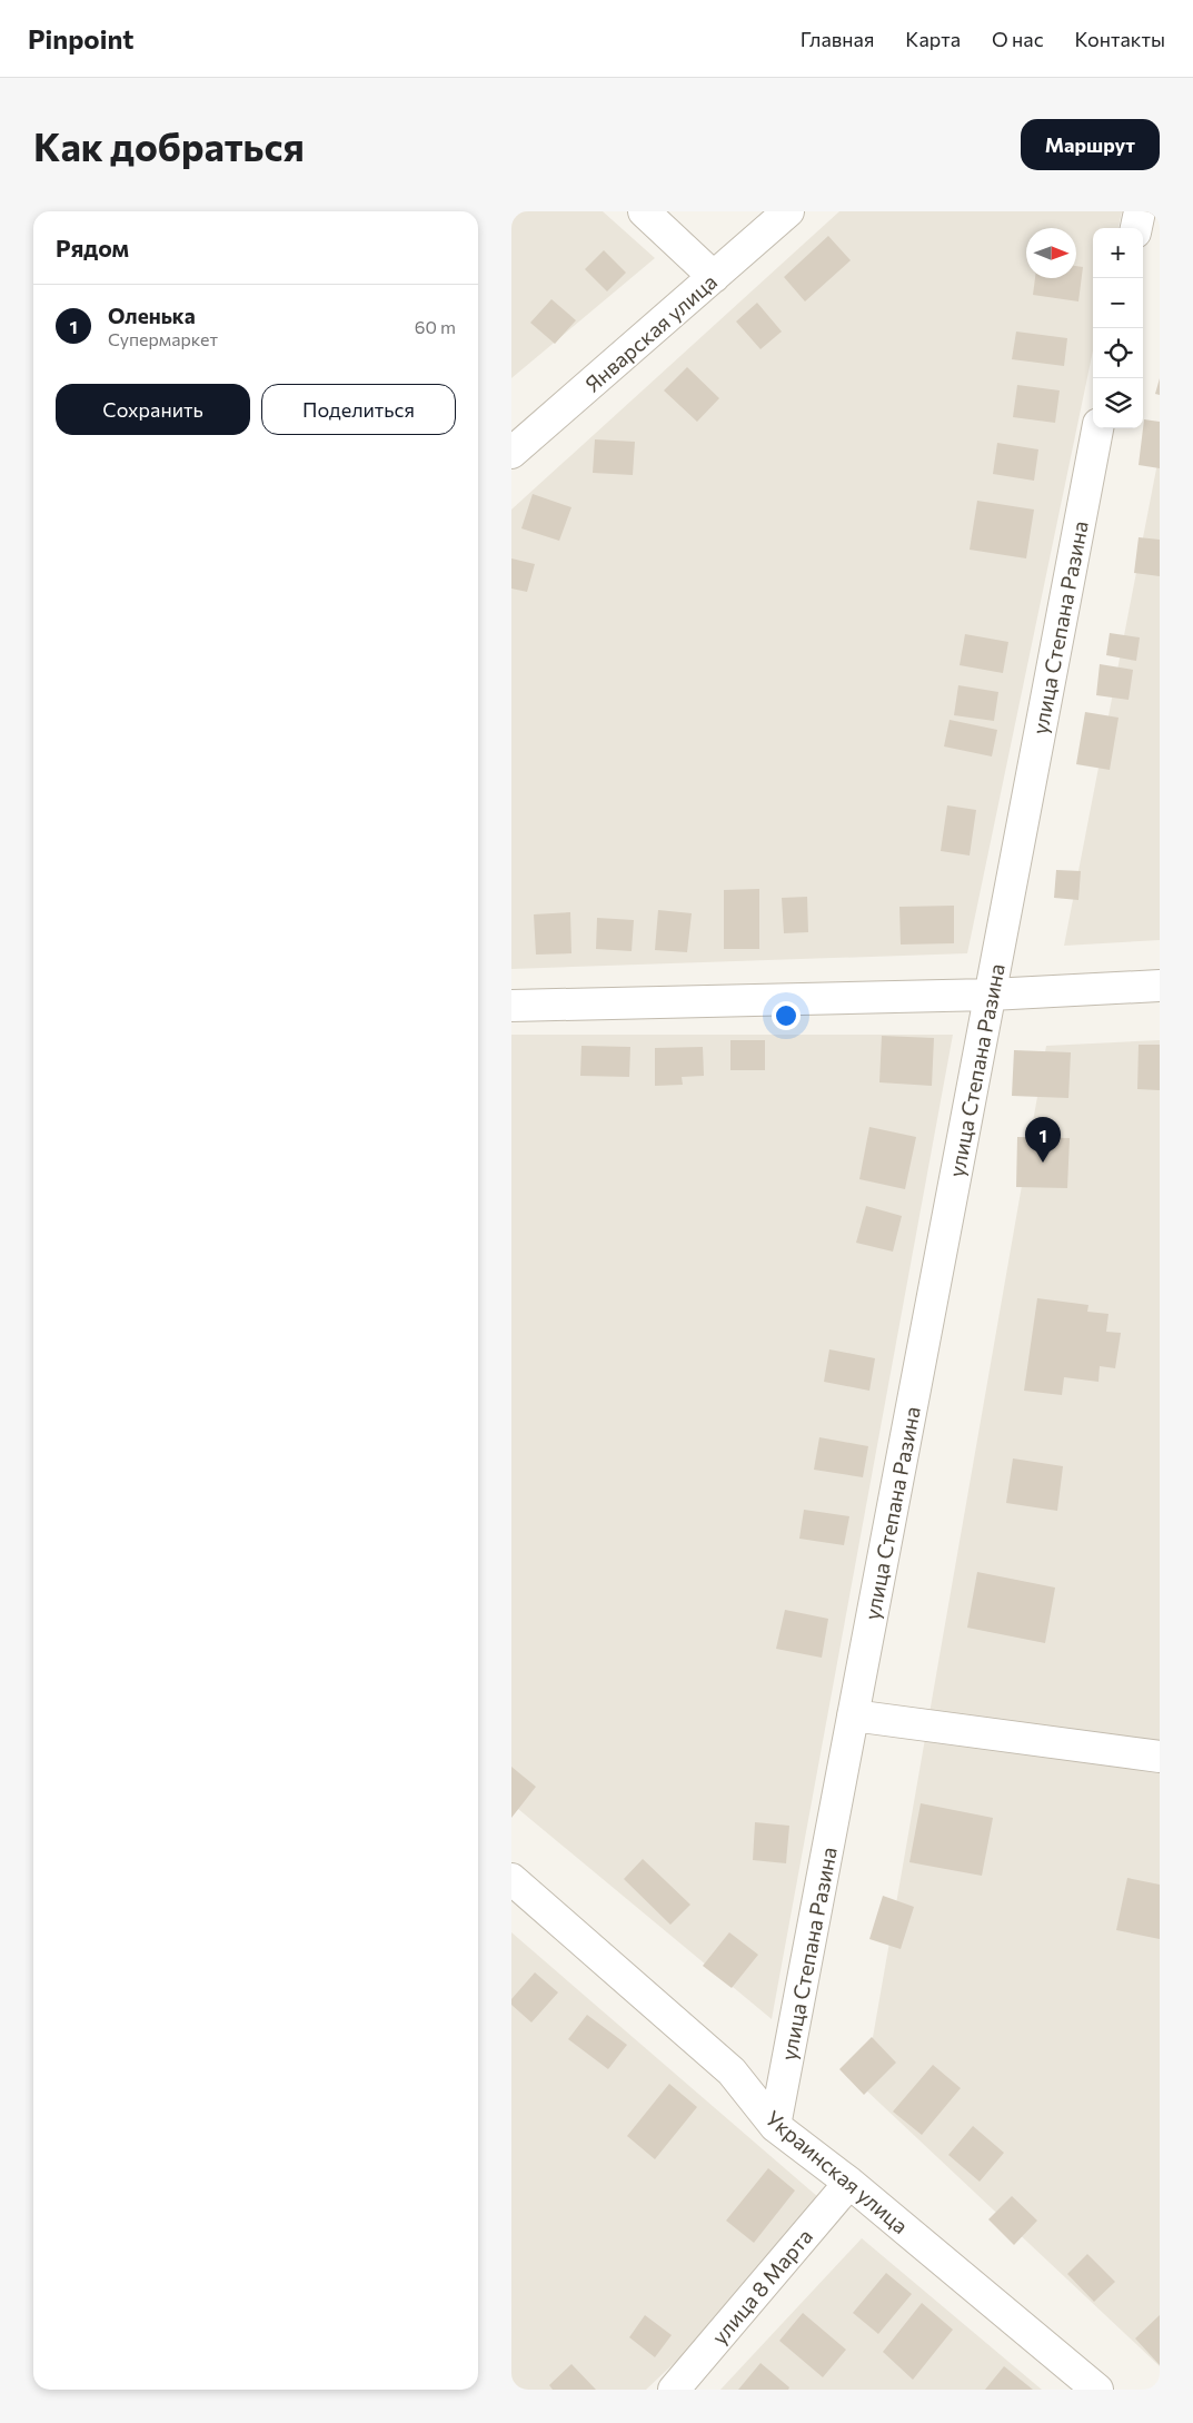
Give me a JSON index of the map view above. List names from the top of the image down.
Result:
{
  "streets": {
    "street": [
      "Январская улица",
      "улица Степана Разина",
      "Украинская улица",
      "улица 8 Марта"
    ]
  },
  "crossings": [
    ["улица Степана Разина", "Украинская улица"],
    ["Украинская улица", "улица 8 Марта"]
  ],
  "north": "right",
  "page": {
    "header": "Pinpoint",
    "nav": [
      "Главная",
      "Карта",
      "О нас",
      "Контакты"
    ],
    "buttons": [
      "Маршрут",
      ["Сохранить", "Поделиться"]
    ],
    "title": "Как добраться",
    "heading": "Рядом",
    "map_buttons": ["+", "−"],
    "list": [
      {
        "mark": "1",
        "name": "Оленька",
        "note": "Супермаркет",
        "value": "60 m"
      }
    ],
    "pins": "1"
  }
}
